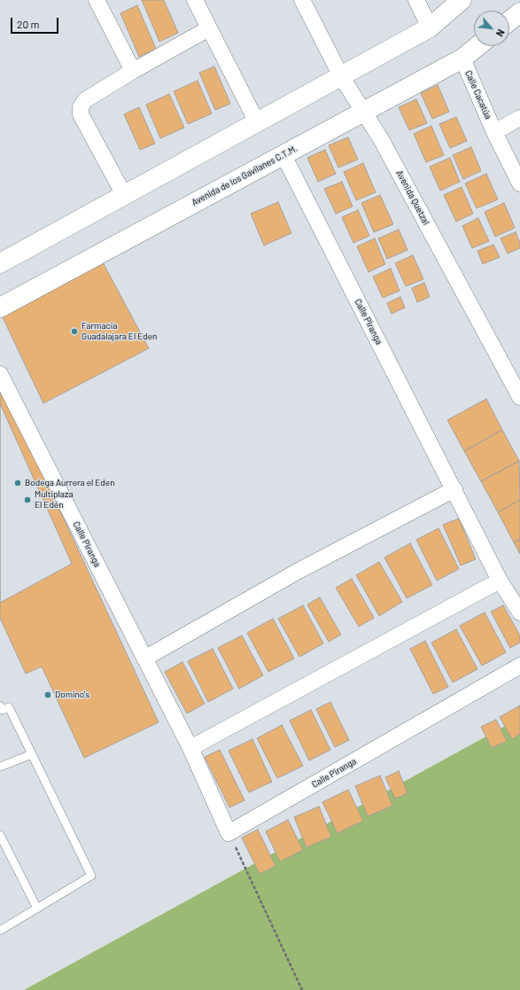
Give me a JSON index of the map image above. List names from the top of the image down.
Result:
{
  "streets": {
    "street": [
      "Calle Cacatúa",
      "Avenida de los Gavilanes C.T.M.",
      "Avenida Quetzal",
      "Calle Piranga"
    ]
  },
  "crossings": [
    ["Calle Cacatúa", "Avenida de los Gavilanes C.T.M."],
    ["Avenida de los Gavilanes C.T.M.", "Avenida Quetzal"],
    ["Avenida de los Gavilanes C.T.M.", "Calle Piranga"]
  ],
  "places": [
    "Farmacia Guadalajara El Eden",
    "Bodega Aurrera el Eden",
    "Multiplaza El Edén",
    "Domino's"
  ],
  "scale_bar": "20 m",
  "north": "bottom right"
}
